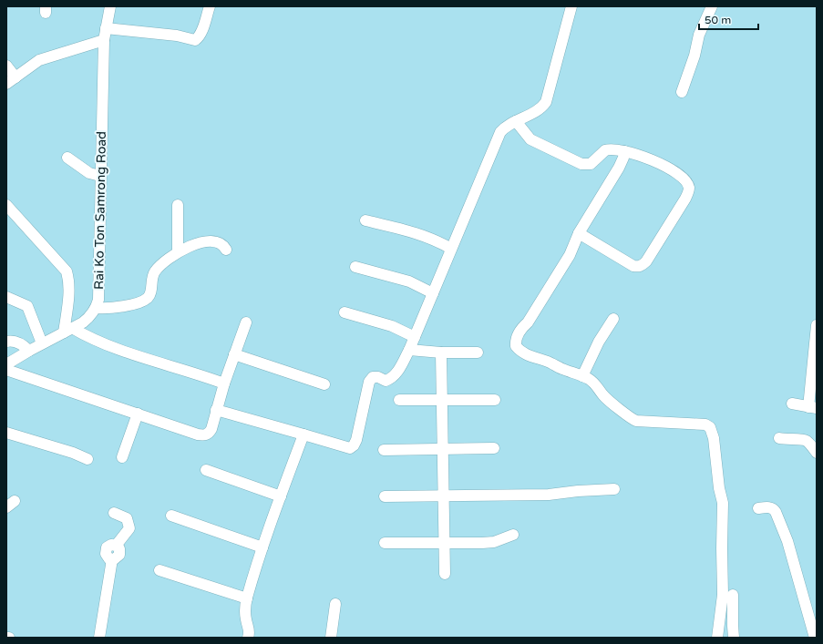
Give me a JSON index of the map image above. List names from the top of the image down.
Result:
{
  "streets": {
    "street": ["Rai Ko Ton Samrong Road"]
  },
  "scale_bar": "50 m"
}
